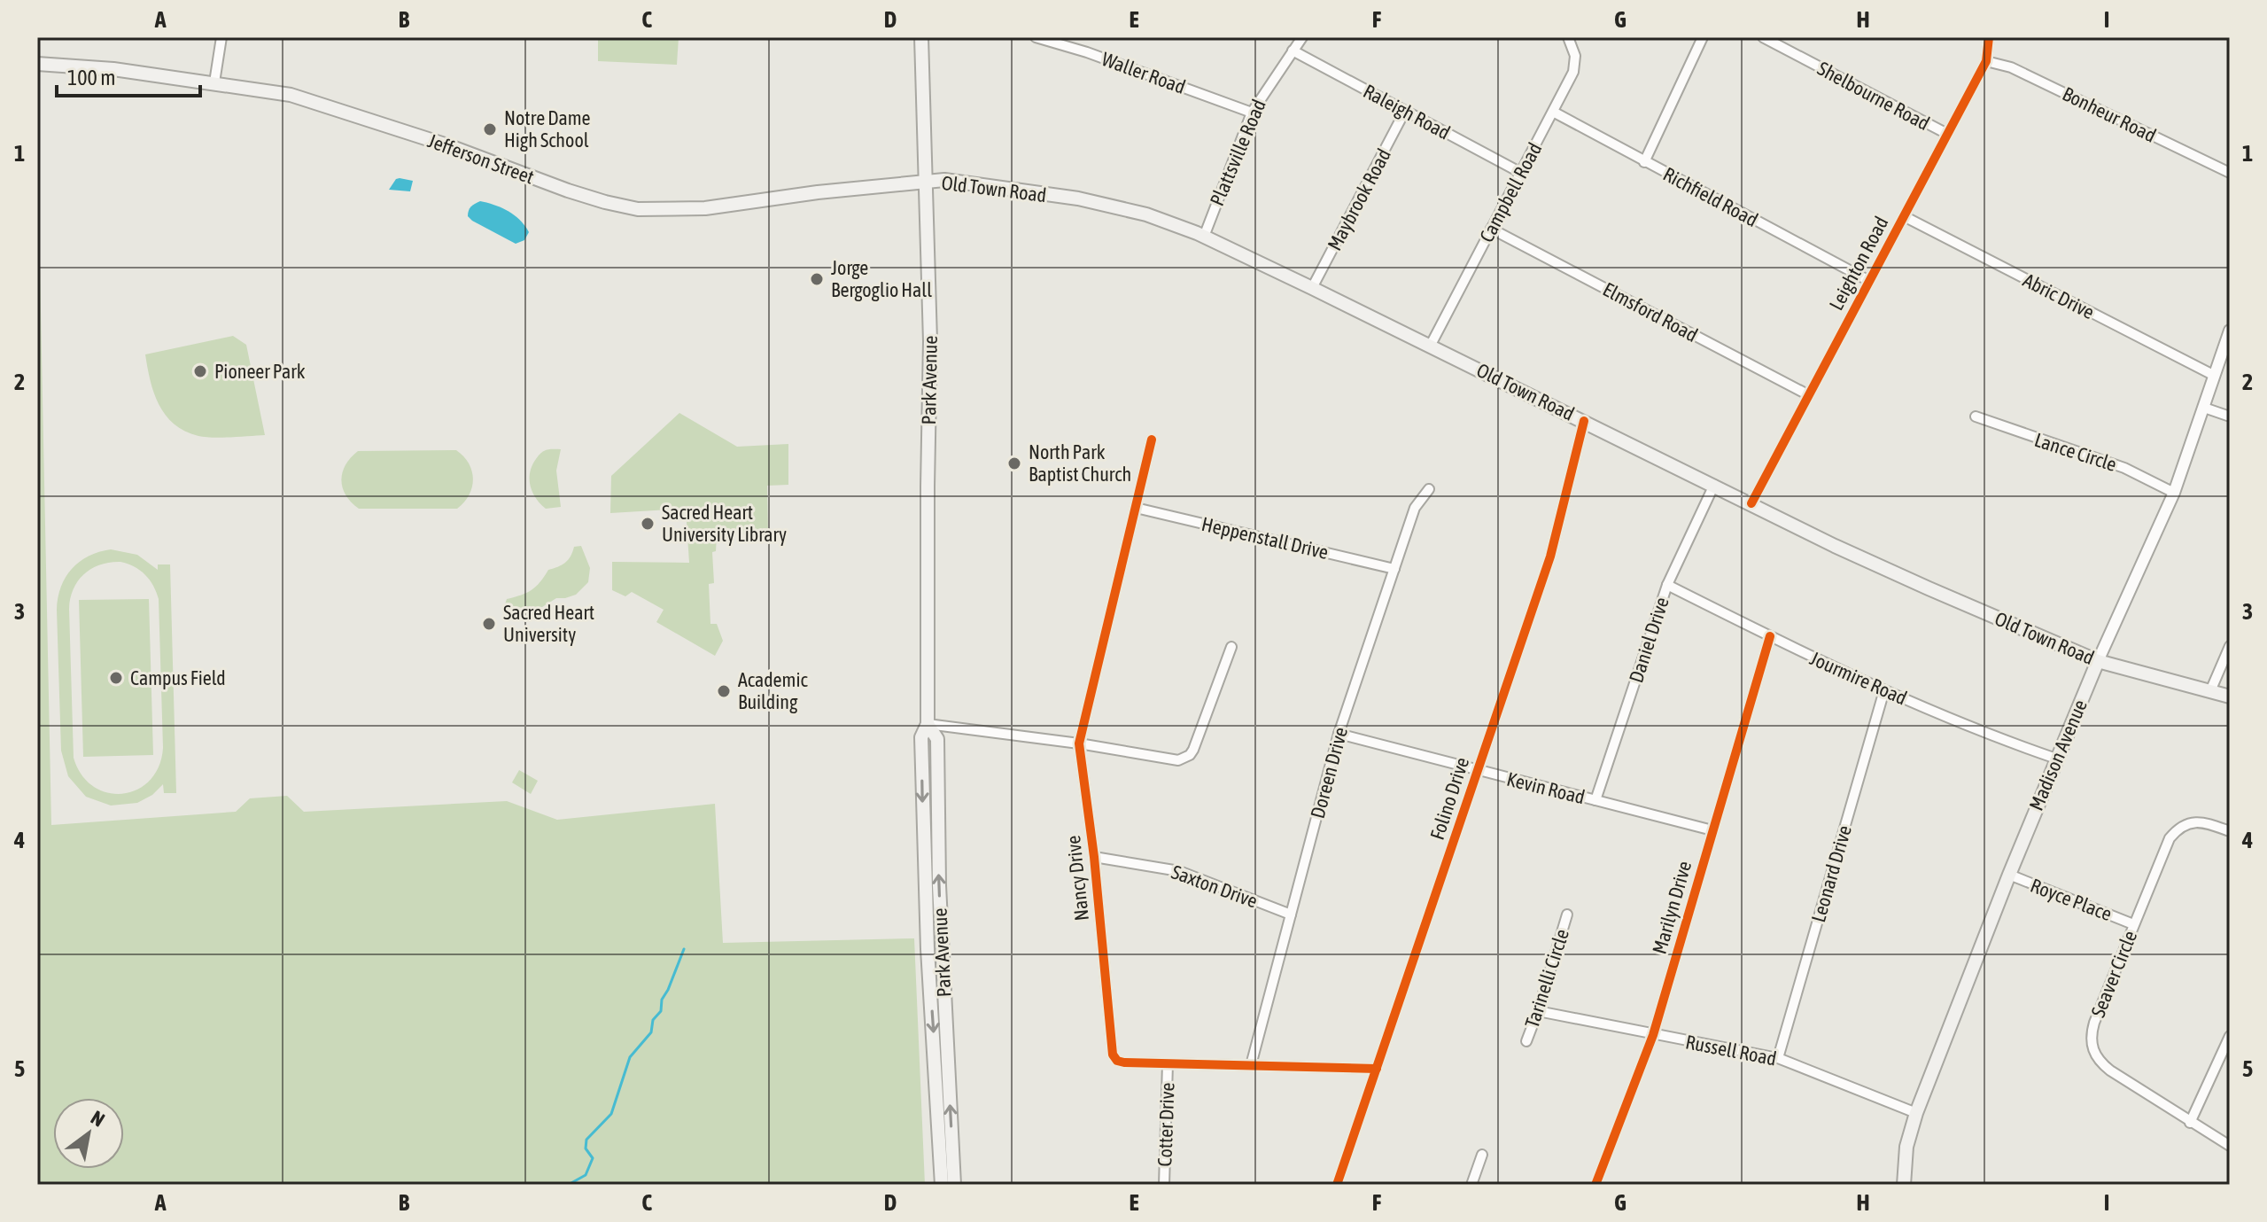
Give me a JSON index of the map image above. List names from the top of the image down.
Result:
{
  "streets": {
    "main road": [
      "Jefferson Street",
      "Old Town Road",
      "Park Avenue",
      "Madison Avenue"
    ],
    "street": [
      "Waller Road",
      "Shelbourne Road",
      "Raleigh Road",
      "Bonheur Road",
      "Plattsville Road",
      "Campbell Road",
      "Richfield Road",
      "Maybrook Road",
      "Leighton Road",
      "Abric Drive",
      "Elmsford Road",
      "Lance Circle",
      "Heppenstall Drive",
      "Daniel Drive",
      "Jourmire Road",
      "Doreen Drive",
      "Kevin Road",
      "Folino Drive",
      "Leonard Drive",
      "Nancy Drive",
      "Saxton Drive",
      "Royce Place",
      "Marilyn Drive",
      "Seaver Circle",
      "Tarinelli Circle",
      "Russell Road",
      "Cotter Drive"
    ]
  },
  "crossings": [
    ["Waller Road", "Plattsville Road"],
    ["Shelbourne Road", "Leighton Road"],
    ["Raleigh Road", "Plattsville Road"],
    ["Raleigh Road", "Campbell Road"],
    ["Raleigh Road", "Maybrook Road"],
    ["Bonheur Road", "Leighton Road"],
    ["Plattsville Road", "Old Town Road"],
    ["Jefferson Street", "Old Town Road"],
    ["Jefferson Street", "Park Avenue"],
    ["Old Town Road", "Campbell Road"],
    ["Old Town Road", "Maybrook Road"],
    ["Old Town Road", "Leighton Road"],
    ["Old Town Road", "Park Avenue"],
    ["Old Town Road", "Daniel Drive"],
    ["Old Town Road", "Madison Avenue"],
    ["Old Town Road", "Folino Drive"],
    ["Campbell Road", "Richfield Road"],
    ["Campbell Road", "Elmsford Road"],
    ["Richfield Road", "Leighton Road"],
    ["Leighton Road", "Abric Drive"],
    ["Leighton Road", "Elmsford Road"],
    ["Abric Drive", "Madison Avenue"],
    ["Lance Circle", "Madison Avenue"],
    ["Heppenstall Drive", "Doreen Drive"],
    ["Heppenstall Drive", "Nancy Drive"],
    ["Daniel Drive", "Jourmire Road"],
    ["Daniel Drive", "Kevin Road"],
    ["Jourmire Road", "Madison Avenue"],
    ["Jourmire Road", "Leonard Drive"],
    ["Jourmire Road", "Marilyn Drive"],
    ["Madison Avenue", "Royce Place"],
    ["Madison Avenue", "Russell Road"],
    ["Doreen Drive", "Kevin Road"],
    ["Doreen Drive", "Nancy Drive"],
    ["Doreen Drive", "Saxton Drive"],
    ["Kevin Road", "Folino Drive"],
    ["Kevin Road", "Marilyn Drive"],
    ["Folino Drive", "Nancy Drive"],
    ["Leonard Drive", "Russell Road"],
    ["Nancy Drive", "Saxton Drive"],
    ["Nancy Drive", "Cotter Drive"],
    ["Royce Place", "Seaver Circle"],
    ["Marilyn Drive", "Russell Road"],
    ["Tarinelli Circle", "Russell Road"]
  ],
  "places": [
    "Notre Dame High School",
    "Jorge Bergoglio Hall",
    "Pioneer Park",
    "North Park Baptist Church",
    "Sacred Heart University Library",
    "Sacred Heart University",
    "Campus Field",
    "Academic Building"
  ],
  "scale_bar": "100 m",
  "north": "top right",
  "grid": {
    "columns": [
      "A",
      "B",
      "C",
      "D",
      "E",
      "F",
      "G",
      "H",
      "I"
    ],
    "rows": [
      "1",
      "2",
      "3",
      "4",
      "5"
    ]
  }
}
